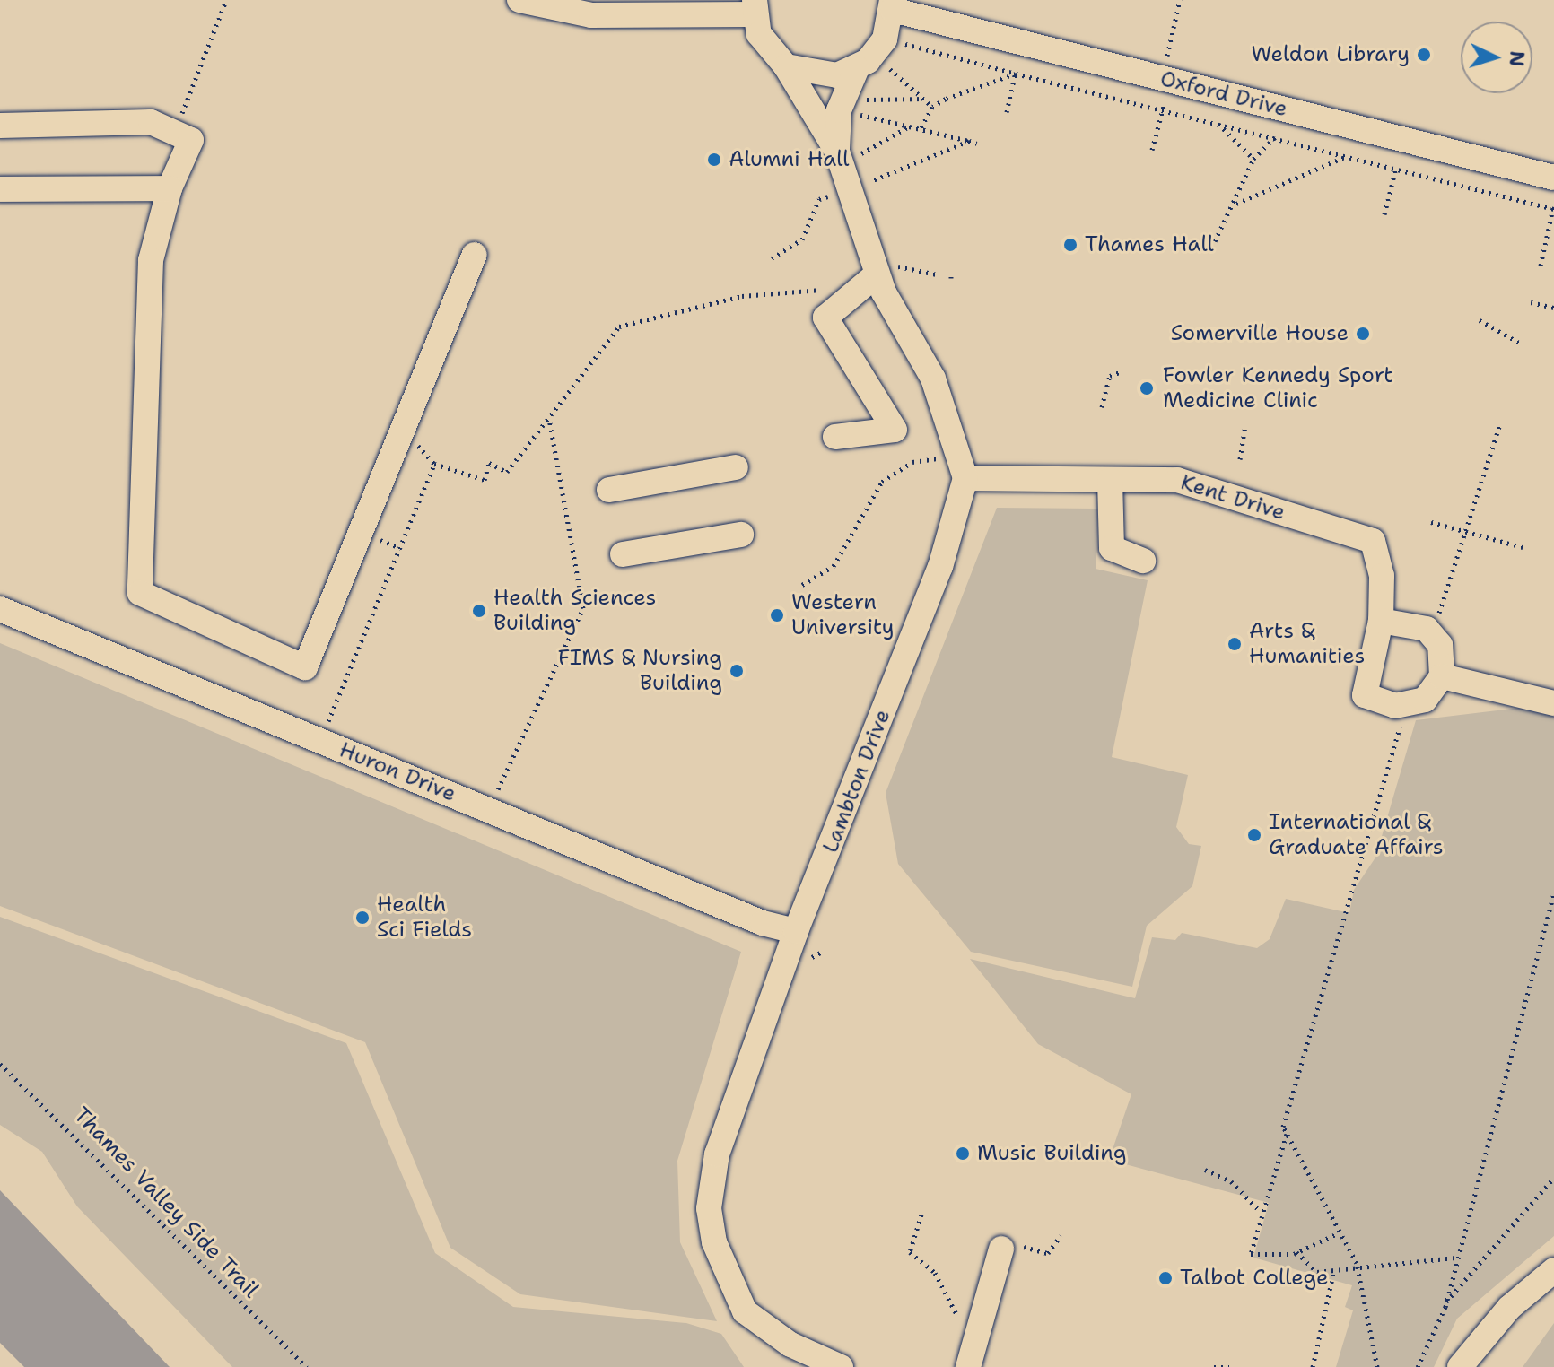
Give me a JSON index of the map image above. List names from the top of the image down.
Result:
{
  "streets": {
    "street": [
      "Oxford Drive",
      "Kent Drive",
      "Huron Drive",
      "Lambton Drive"
    ],
    "path": ["Thames Valley Side Trail"]
  },
  "crossings": [
    ["Kent Drive", "Lambton Drive"],
    ["Huron Drive", "Lambton Drive"]
  ],
  "places": [
    "Weldon Library",
    "Alumni Hall",
    "Thames Hall",
    "Somerville House",
    "Fowler Kennedy Sport Medicine Clinic",
    "Health Sciences Building",
    "Western University",
    "Arts & Humanities",
    "FIMS & Nursing Building",
    "International & Graduate Affairs",
    "Health Sci Fields",
    "Music Building",
    "Talbot College"
  ],
  "north": "right"
}
